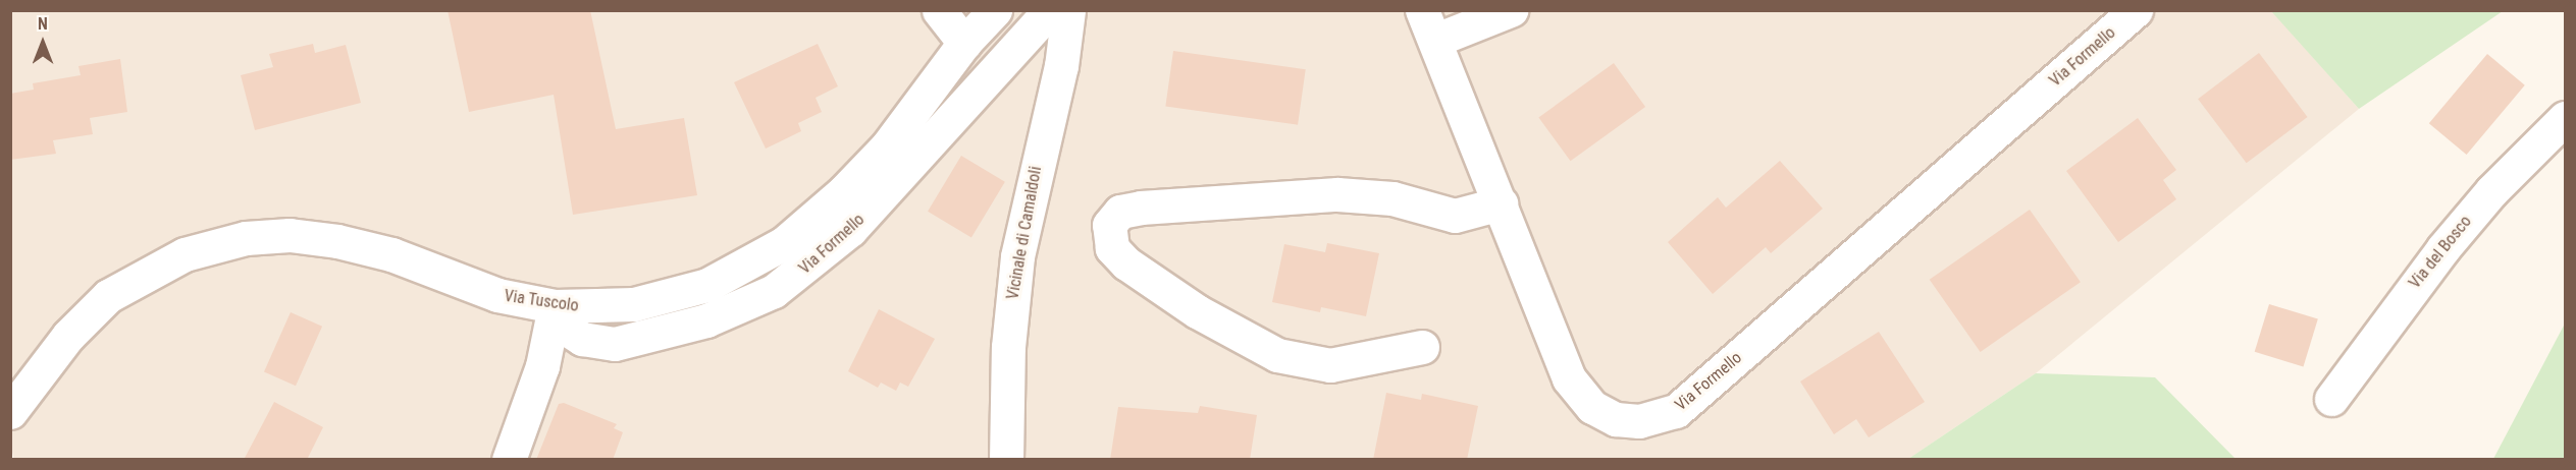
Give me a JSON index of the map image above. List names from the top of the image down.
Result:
{
  "streets": {
    "street": [
      "Via Formello",
      "Vicinale di Camaldoli",
      "Via del Bosco",
      "Via Tuscolo"
    ]
  },
  "crossings": [
    ["Via Formello", "Via Tuscolo"]
  ],
  "north": "top"
}
